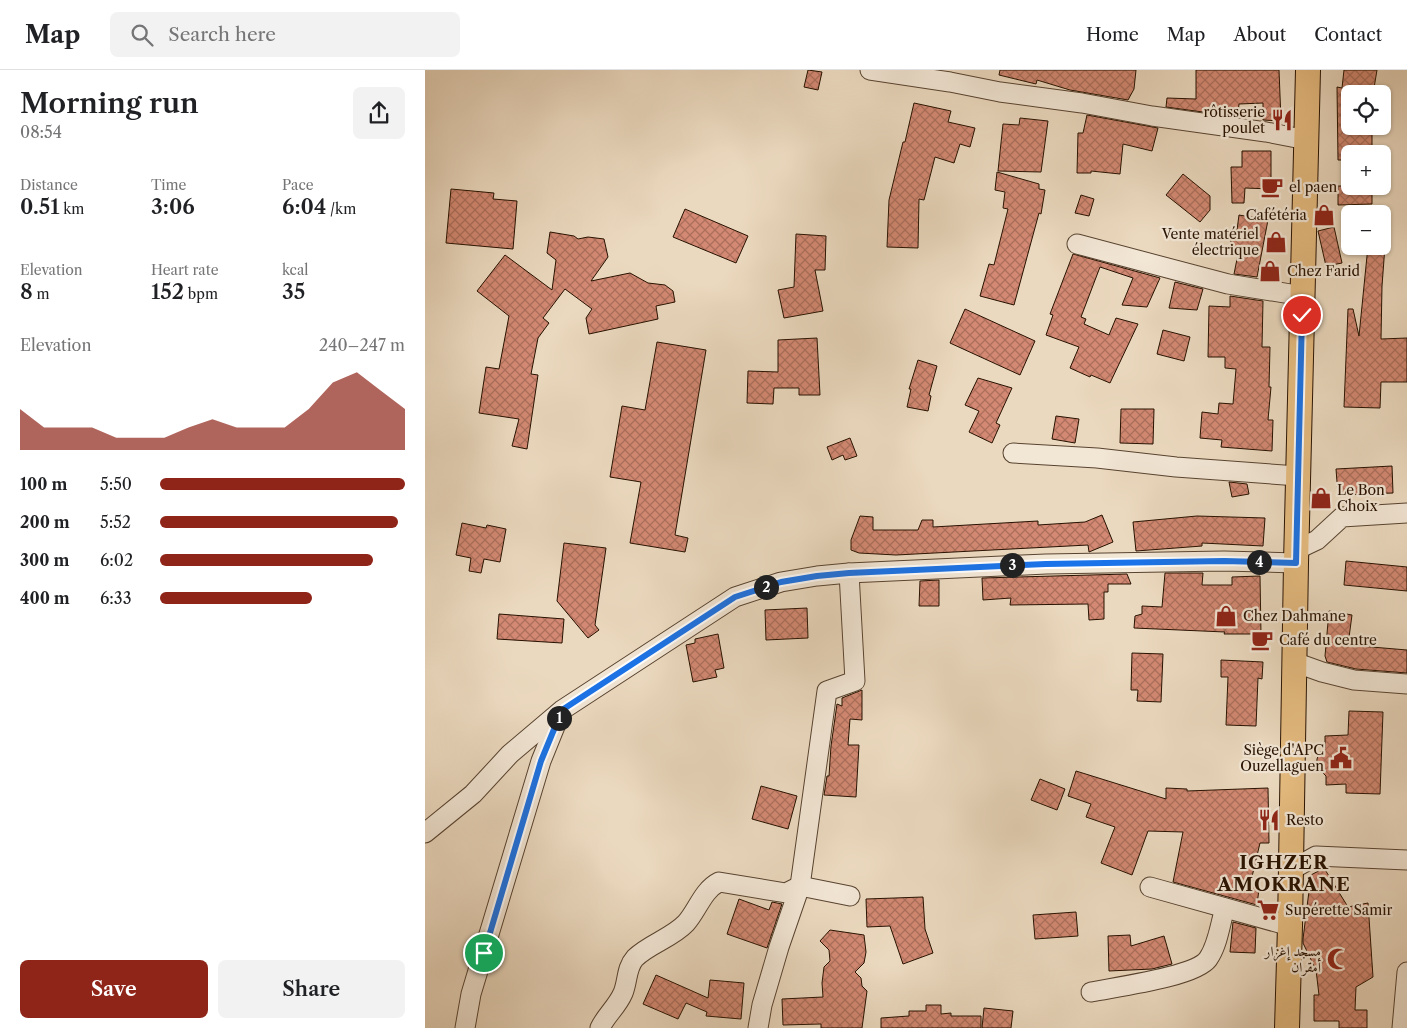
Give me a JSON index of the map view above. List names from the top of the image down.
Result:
{
  "districts": ["IGHZER AMOKRANE"],
  "places": {
    "restaurant": ["rôtisserie poulet", "Resto"],
    "cafe": ["el paen", "Café du centre"],
    "shop": [
      "Cafétéria",
      "Vente matériel électrique",
      "Chez Farid",
      "Le Bon Choix",
      "Chez Dahmane"
    ],
    "public building": ["Siège d'APC Ouzellaguen"],
    "supermarket": ["Supérette Samir"],
    "mosque": ["مسجد إغزار أمقران"]
  },
  "page": {
    "header": "Map",
    "search": "Search here",
    "nav": [
      "Home",
      "Map",
      "About",
      "Contact"
    ],
    "heading": ["Morning run", "08:54"],
    "map_buttons": ["+", "−"],
    "stats": [
      ["Distance", "0.51 km"],
      ["Time", "3:06"],
      ["Pace", "6:04 /km"],
      ["Elevation", "8 m"],
      ["Heart rate", "152 bpm"],
      ["kcal", "35"]
    ],
    "chart": ["Elevation", "240–247 m"],
    "list": [
      {
        "name": "100 m",
        "note": "5:50"
      },
      {
        "name": "200 m",
        "note": "5:52"
      },
      {
        "name": "300 m",
        "note": "6:02"
      },
      {
        "name": "400 m",
        "note": "6:33"
      }
    ],
    "pins": [
      "4",
      "3",
      "2",
      "1"
    ],
    "buttons": ["Save", "Share"]
  }
}
